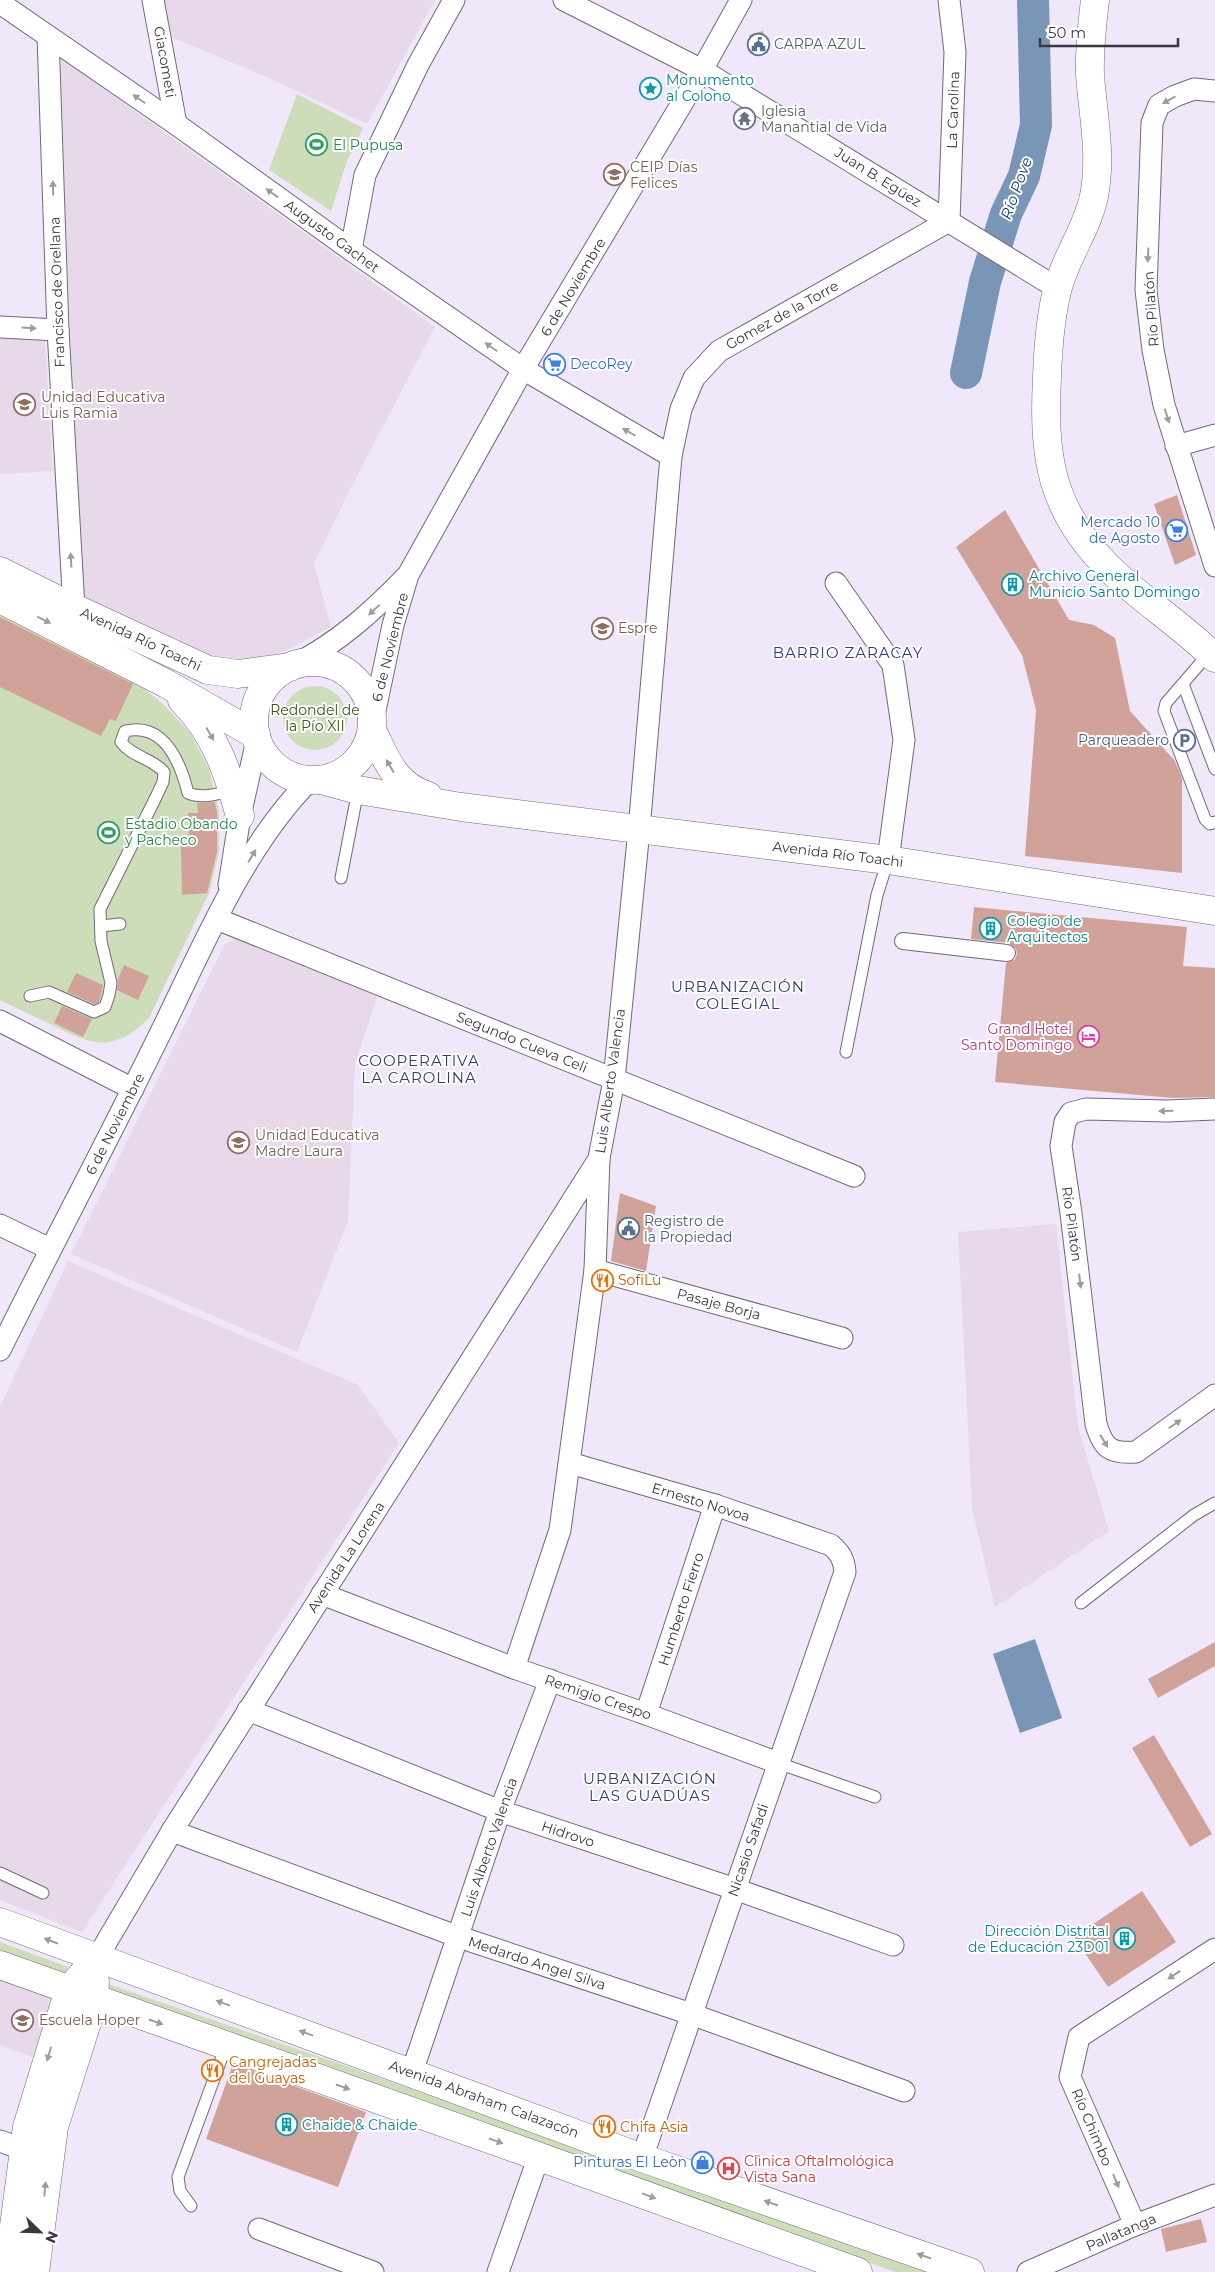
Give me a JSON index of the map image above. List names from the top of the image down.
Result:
{
  "streets": {
    "main road": ["Avenida Río Toachi", "Avenida La Lorena", "Avenida Abraham Calazacón"],
    "street": [
      "Giacometi",
      "La Carolina",
      "Juan B. Egüez",
      "Augusto Gachet",
      "6 de Noviembre",
      "Francisco de Orellana",
      "Río Pilatón",
      "Gomez de la Torre",
      "Segundo Cueva Celi",
      "Luis Alberto Valencia",
      "Pasaje Borja",
      "Ernesto Novoa",
      "Humberto Fierro",
      "Remigio Crespo",
      "Hidrovo",
      "Nicasio Safadi",
      "Medardo Angel Silva",
      "Río Chimbo",
      "Pallatanga"
    ]
  },
  "crossings": [
    ["Giacometi", "Augusto Gachet"],
    ["La Carolina", "Juan B. Egüez"],
    ["La Carolina", "Gomez de la Torre"],
    ["Juan B. Egüez", "6 de Noviembre"],
    ["Juan B. Egüez", "Gomez de la Torre"],
    ["Augusto Gachet", "6 de Noviembre"],
    ["Augusto Gachet", "Francisco de Orellana"],
    ["Augusto Gachet", "Gomez de la Torre"],
    ["Augusto Gachet", "Luis Alberto Valencia"],
    ["6 de Noviembre", "Avenida Río Toachi"],
    ["6 de Noviembre", "Segundo Cueva Celi"],
    ["Francisco de Orellana", "Avenida Río Toachi"],
    ["Gomez de la Torre", "Luis Alberto Valencia"],
    ["Avenida Río Toachi", "Luis Alberto Valencia"],
    ["Segundo Cueva Celi", "Luis Alberto Valencia"],
    ["Luis Alberto Valencia", "Pasaje Borja"],
    ["Luis Alberto Valencia", "Ernesto Novoa"],
    ["Luis Alberto Valencia", "Avenida La Lorena"],
    ["Luis Alberto Valencia", "Remigio Crespo"],
    ["Luis Alberto Valencia", "Hidrovo"],
    ["Luis Alberto Valencia", "Medardo Angel Silva"],
    ["Luis Alberto Valencia", "Avenida Abraham Calazacón"],
    ["Ernesto Novoa", "Humberto Fierro"],
    ["Ernesto Novoa", "Nicasio Safadi"],
    ["Avenida La Lorena", "Remigio Crespo"],
    ["Avenida La Lorena", "Hidrovo"],
    ["Avenida La Lorena", "Medardo Angel Silva"],
    ["Avenida La Lorena", "Avenida Abraham Calazacón"],
    ["Humberto Fierro", "Remigio Crespo"],
    ["Remigio Crespo", "Nicasio Safadi"],
    ["Hidrovo", "Nicasio Safadi"],
    ["Nicasio Safadi", "Medardo Angel Silva"],
    ["Nicasio Safadi", "Avenida Abraham Calazacón"],
    ["Río Chimbo", "Pallatanga"]
  ],
  "one_way": ["Augusto Gachet", "Francisco de Orellana"],
  "districts": [
    "BARRIO ZARACAY",
    "URBANIZACIÓN COLEGIAL",
    "COOPERATIVA LA CAROLINA",
    "URBANIZACIÓN LAS GUADÚAS"
  ],
  "water": ["Río Pove"],
  "parks": ["Redondel de la Pío XII"],
  "places": {
    "public building": ["CARPA AZUL", "Registro de la Propiedad"],
    "place": ["Monumento al Colono"],
    "temple": ["Iglesia Manantial de Vida"],
    "sports": ["El Pupusa", "Estadio Obando y Pacheco"],
    "school or university": [
      "CEIP Días Felices",
      "Unidad Educativa Luis Ramia",
      "Espre",
      "Unidad Educativa Madre Laura",
      "Escuela Hoper"
    ],
    "supermarket": ["DecoRey", "Mercado 10 de Agosto"],
    "building": [
      "Archivo General Municio Santo Domingo",
      "Colegio de Arquitectos",
      "Dirección Distrital de Educación 23D01",
      "Chaide & Chaide"
    ],
    "parking": ["Parqueadero"],
    "hotel": ["Grand Hotel Santo Domingo"],
    "restaurant": ["SofiLu", "Cangrejadas del Guayas", "Chifa Asia"],
    "shop": ["Pinturas El Leòn"],
    "hospital": ["Clìnica Oftalmológica Vista Sana"]
  },
  "scale_bar": "50 m",
  "north": "bottom right"
}
